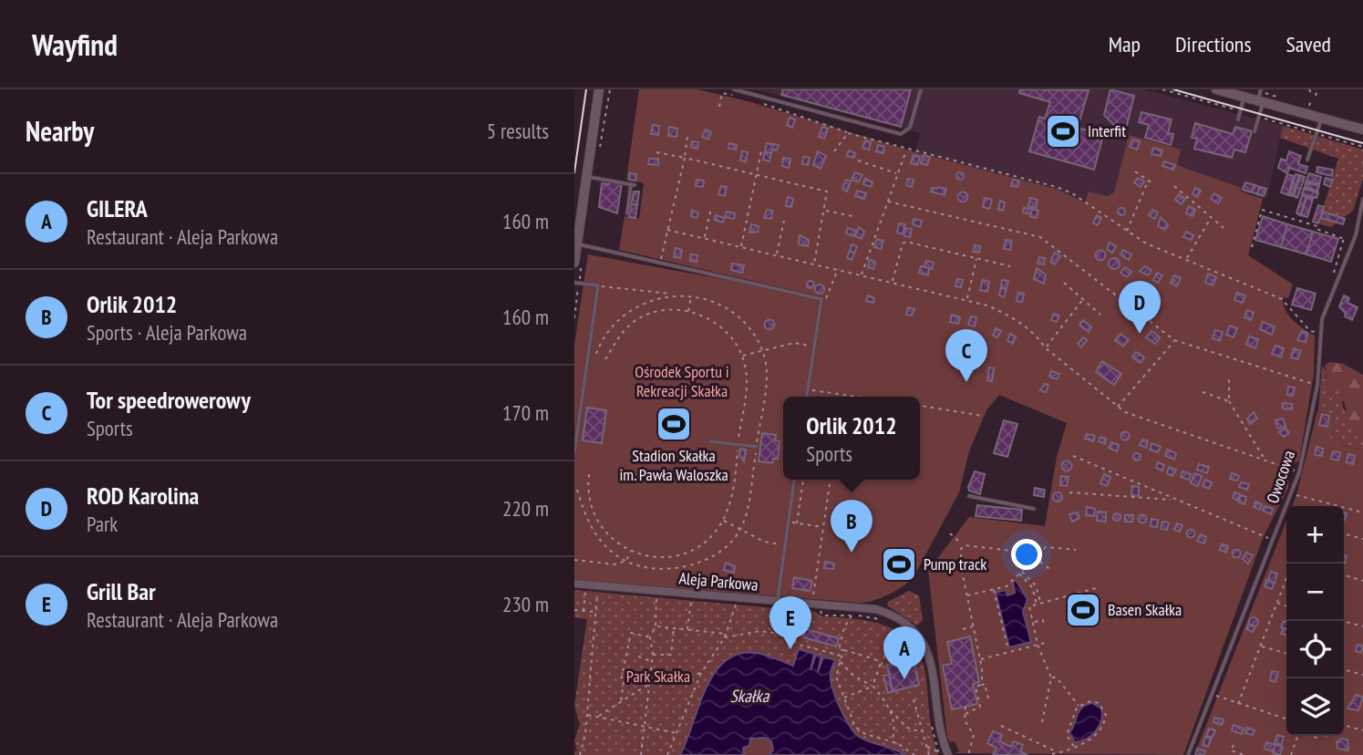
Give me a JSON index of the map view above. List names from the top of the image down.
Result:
{
  "streets": {
    "street": ["Aleja Parkowa"],
    "lane": ["Owocowa"]
  },
  "water": ["Skałka"],
  "parks": ["Ośrodek Sportu i Rekreacji Skałka", "Park Skałka"],
  "places": {
    "sports": [
      "Interfit",
      "Stadion Skałka im. Pawła Waloszka",
      "Pump track",
      "Basen Skałka"
    ]
  },
  "page": {
    "header": "Wayfind",
    "nav": ["Map", "Directions", "Saved"],
    "heading": ["Nearby", "5 results"],
    "list": [
      {
        "mark": "A",
        "name": "GILERA",
        "note": "Restaurant · Aleja Parkowa",
        "value": "160 m"
      },
      {
        "mark": "B",
        "name": "Orlik 2012",
        "note": "Sports · Aleja Parkowa",
        "value": "160 m"
      },
      {
        "mark": "C",
        "name": "Tor speedrowerowy",
        "note": "Sports",
        "value": "170 m"
      },
      {
        "mark": "D",
        "name": "ROD Karolina",
        "note": "Park",
        "value": "220 m"
      },
      {
        "mark": "E",
        "name": "Grill Bar",
        "note": "Restaurant · Aleja Parkowa",
        "value": "230 m"
      }
    ],
    "pins": [
      "D",
      "C",
      "B",
      "E",
      "A"
    ],
    "popup": ["Orlik 2012", "Sports"],
    "map_buttons": ["+", "−"]
  }
}
